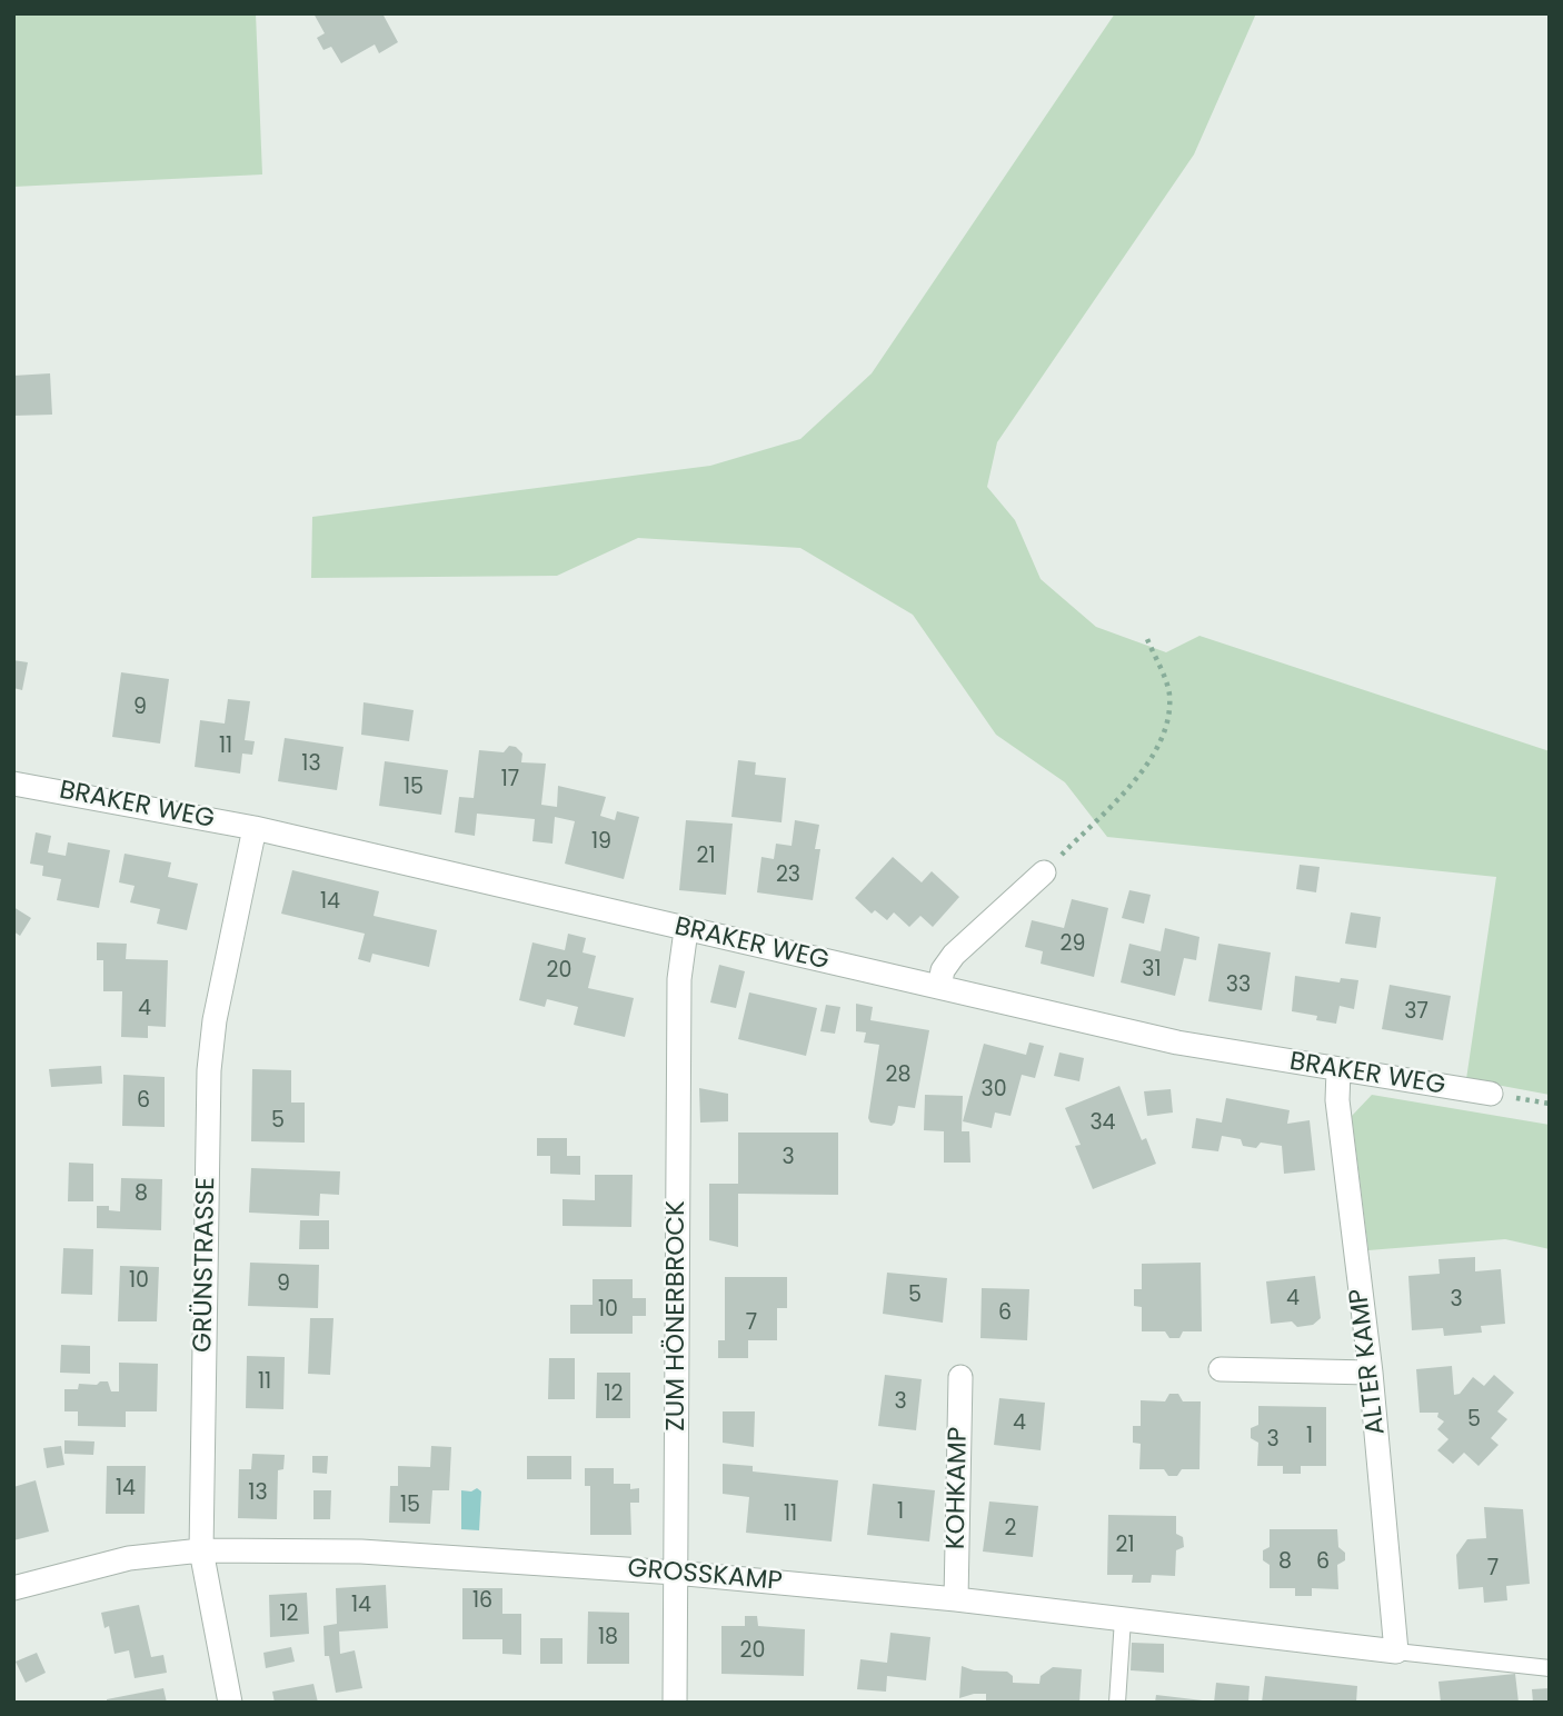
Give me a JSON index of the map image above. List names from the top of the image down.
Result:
{
  "streets": {
    "street": [
      "BRAKER WEG",
      "GRÜNSTRASSE",
      "ZUM HÖNERBROCK",
      "ALTER KAMP",
      "KOHKAMP",
      "GROSSKAMP"
    ]
  },
  "crossings": [
    ["BRAKER WEG", "GRÜNSTRASSE"],
    ["BRAKER WEG", "ZUM HÖNERBROCK"],
    ["BRAKER WEG", "ALTER KAMP"],
    ["GRÜNSTRASSE", "GROSSKAMP"],
    ["ZUM HÖNERBROCK", "GROSSKAMP"],
    ["ALTER KAMP", "GROSSKAMP"],
    ["KOHKAMP", "GROSSKAMP"]
  ],
  "house_numbers": [
    "9",
    "11",
    "13",
    "17",
    "15",
    "19",
    "21",
    "23",
    "14",
    "29",
    "31",
    "20",
    "33",
    "4",
    "37",
    "28",
    "30",
    "6",
    "5",
    "34",
    "3",
    "8",
    "10",
    "9",
    "5",
    "4",
    "3",
    "10",
    "6",
    "7",
    "11",
    "12",
    "3",
    "5",
    "4",
    "1",
    "3",
    "14",
    "13",
    "15",
    "1",
    "11",
    "2",
    "21",
    "8",
    "6",
    "7",
    "16",
    "14",
    "12",
    "18",
    "20"
  ]
}
